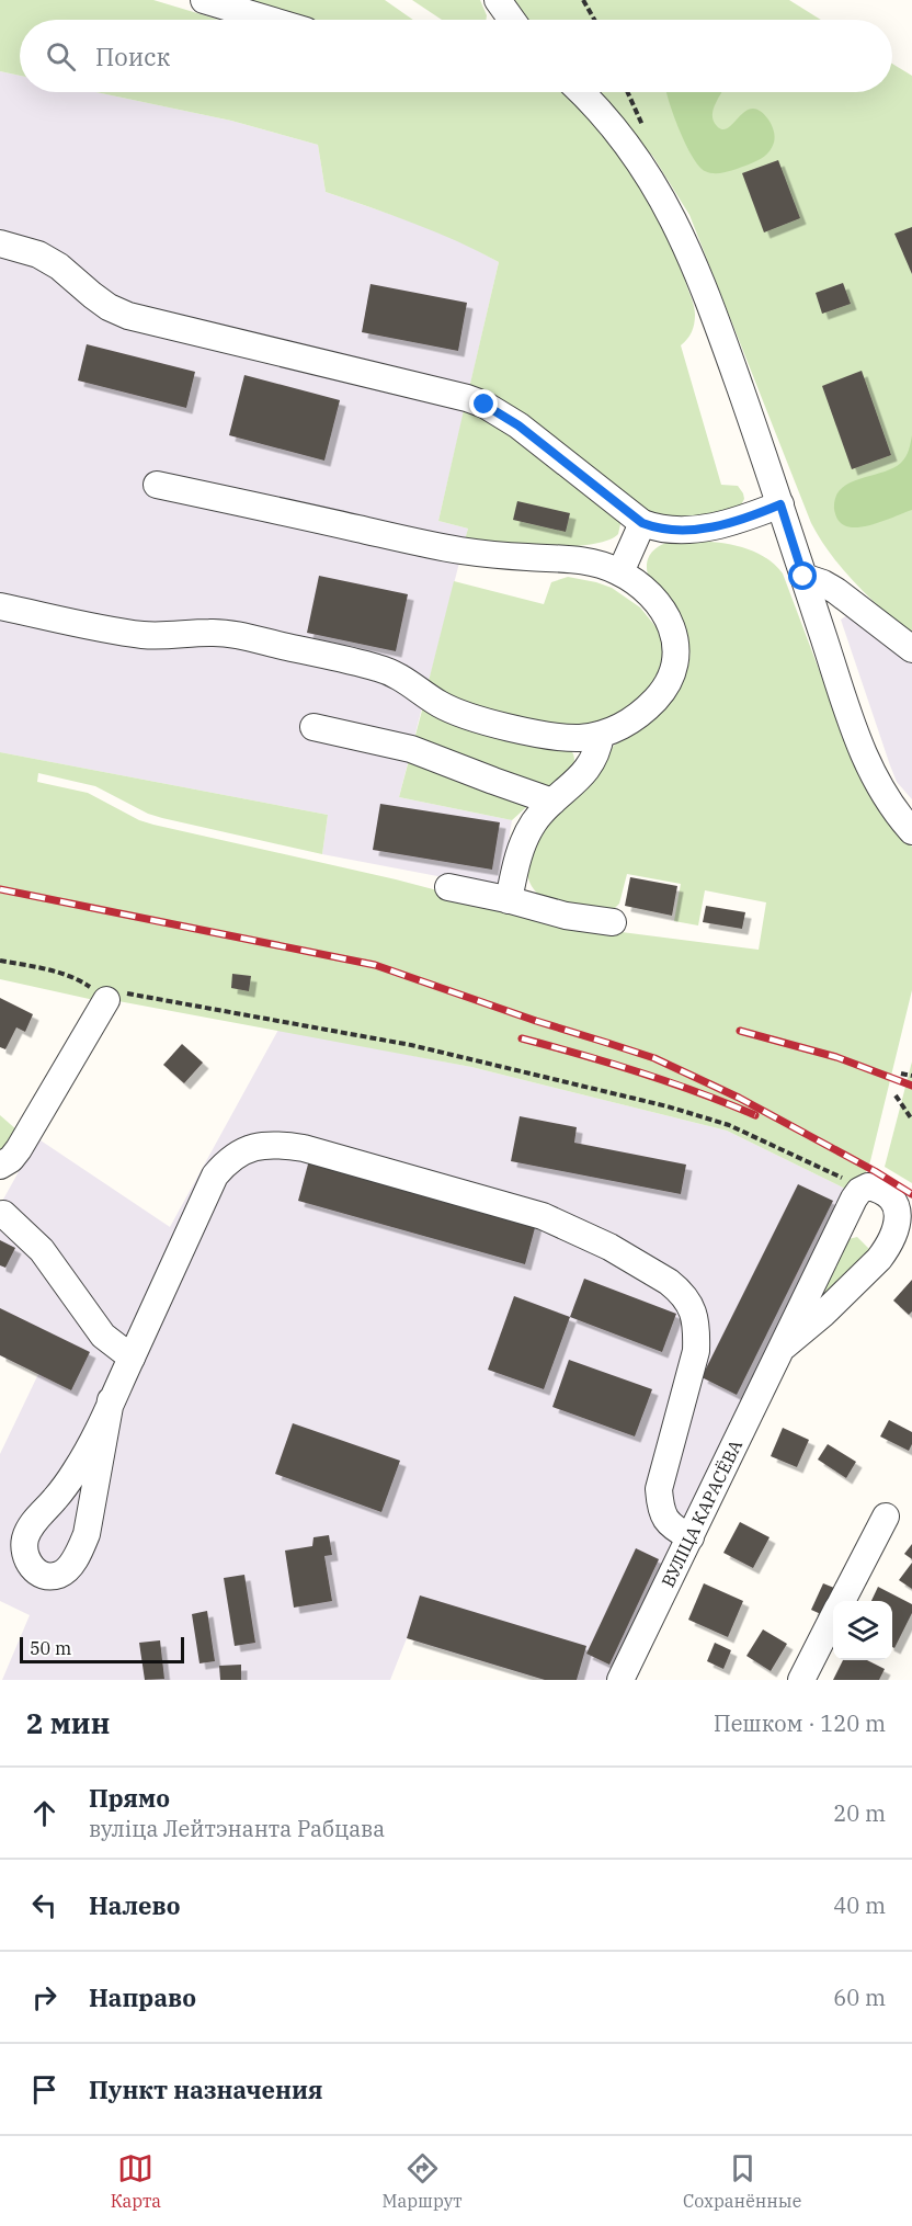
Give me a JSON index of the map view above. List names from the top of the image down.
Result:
{
  "streets": {
    "street": ["ВУЛІЦА КАРАСЁВА"]
  },
  "scale_bar": "50 m",
  "page": {
    "search": "Поиск",
    "scale": "50 m",
    "heading": ["2 мин", "Пешком · 120 m"],
    "list": [
      ["Прямо", "вуліца Лейтэнанта Рабцава", "20 m"],
      ["Налево", "40 m"],
      ["Направо", "60 m"],
      "Пункт назначения"
    ],
    "nav": ["Карта", "Маршрут", "Сохранённые"]
  }
}
